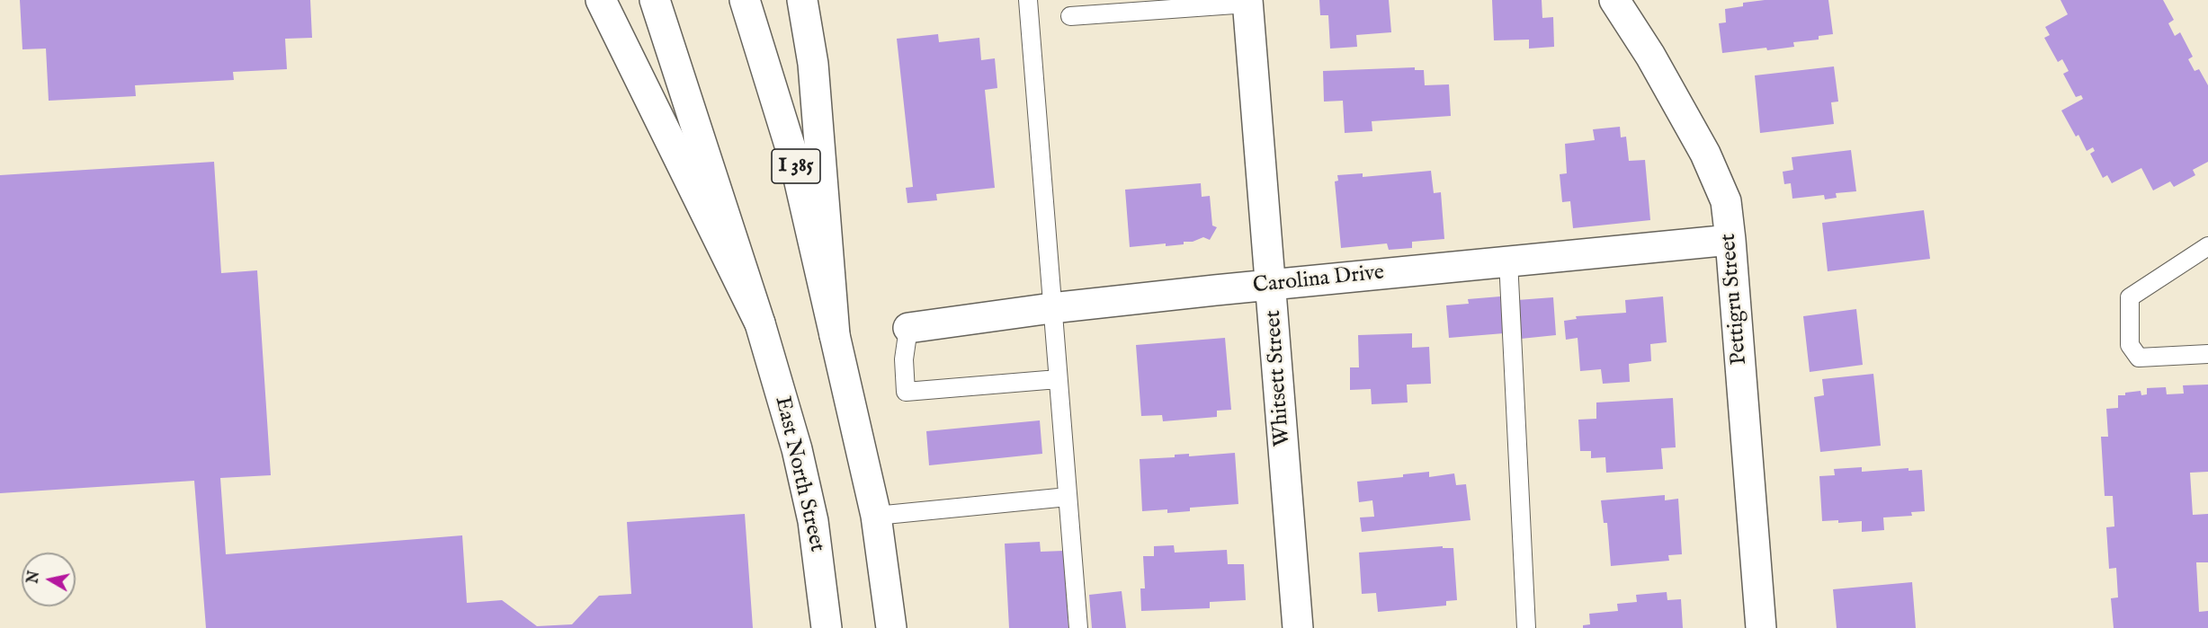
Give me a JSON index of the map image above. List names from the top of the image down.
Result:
{
  "streets": {
    "main road": [
      "I 385",
      "Carolina Drive",
      "Pettigru Street",
      "Whitsett Street",
      "East North Street"
    ]
  },
  "crossings": [
    ["Carolina Drive", "Pettigru Street"],
    ["Carolina Drive", "Whitsett Street"]
  ],
  "north": "left"
}
